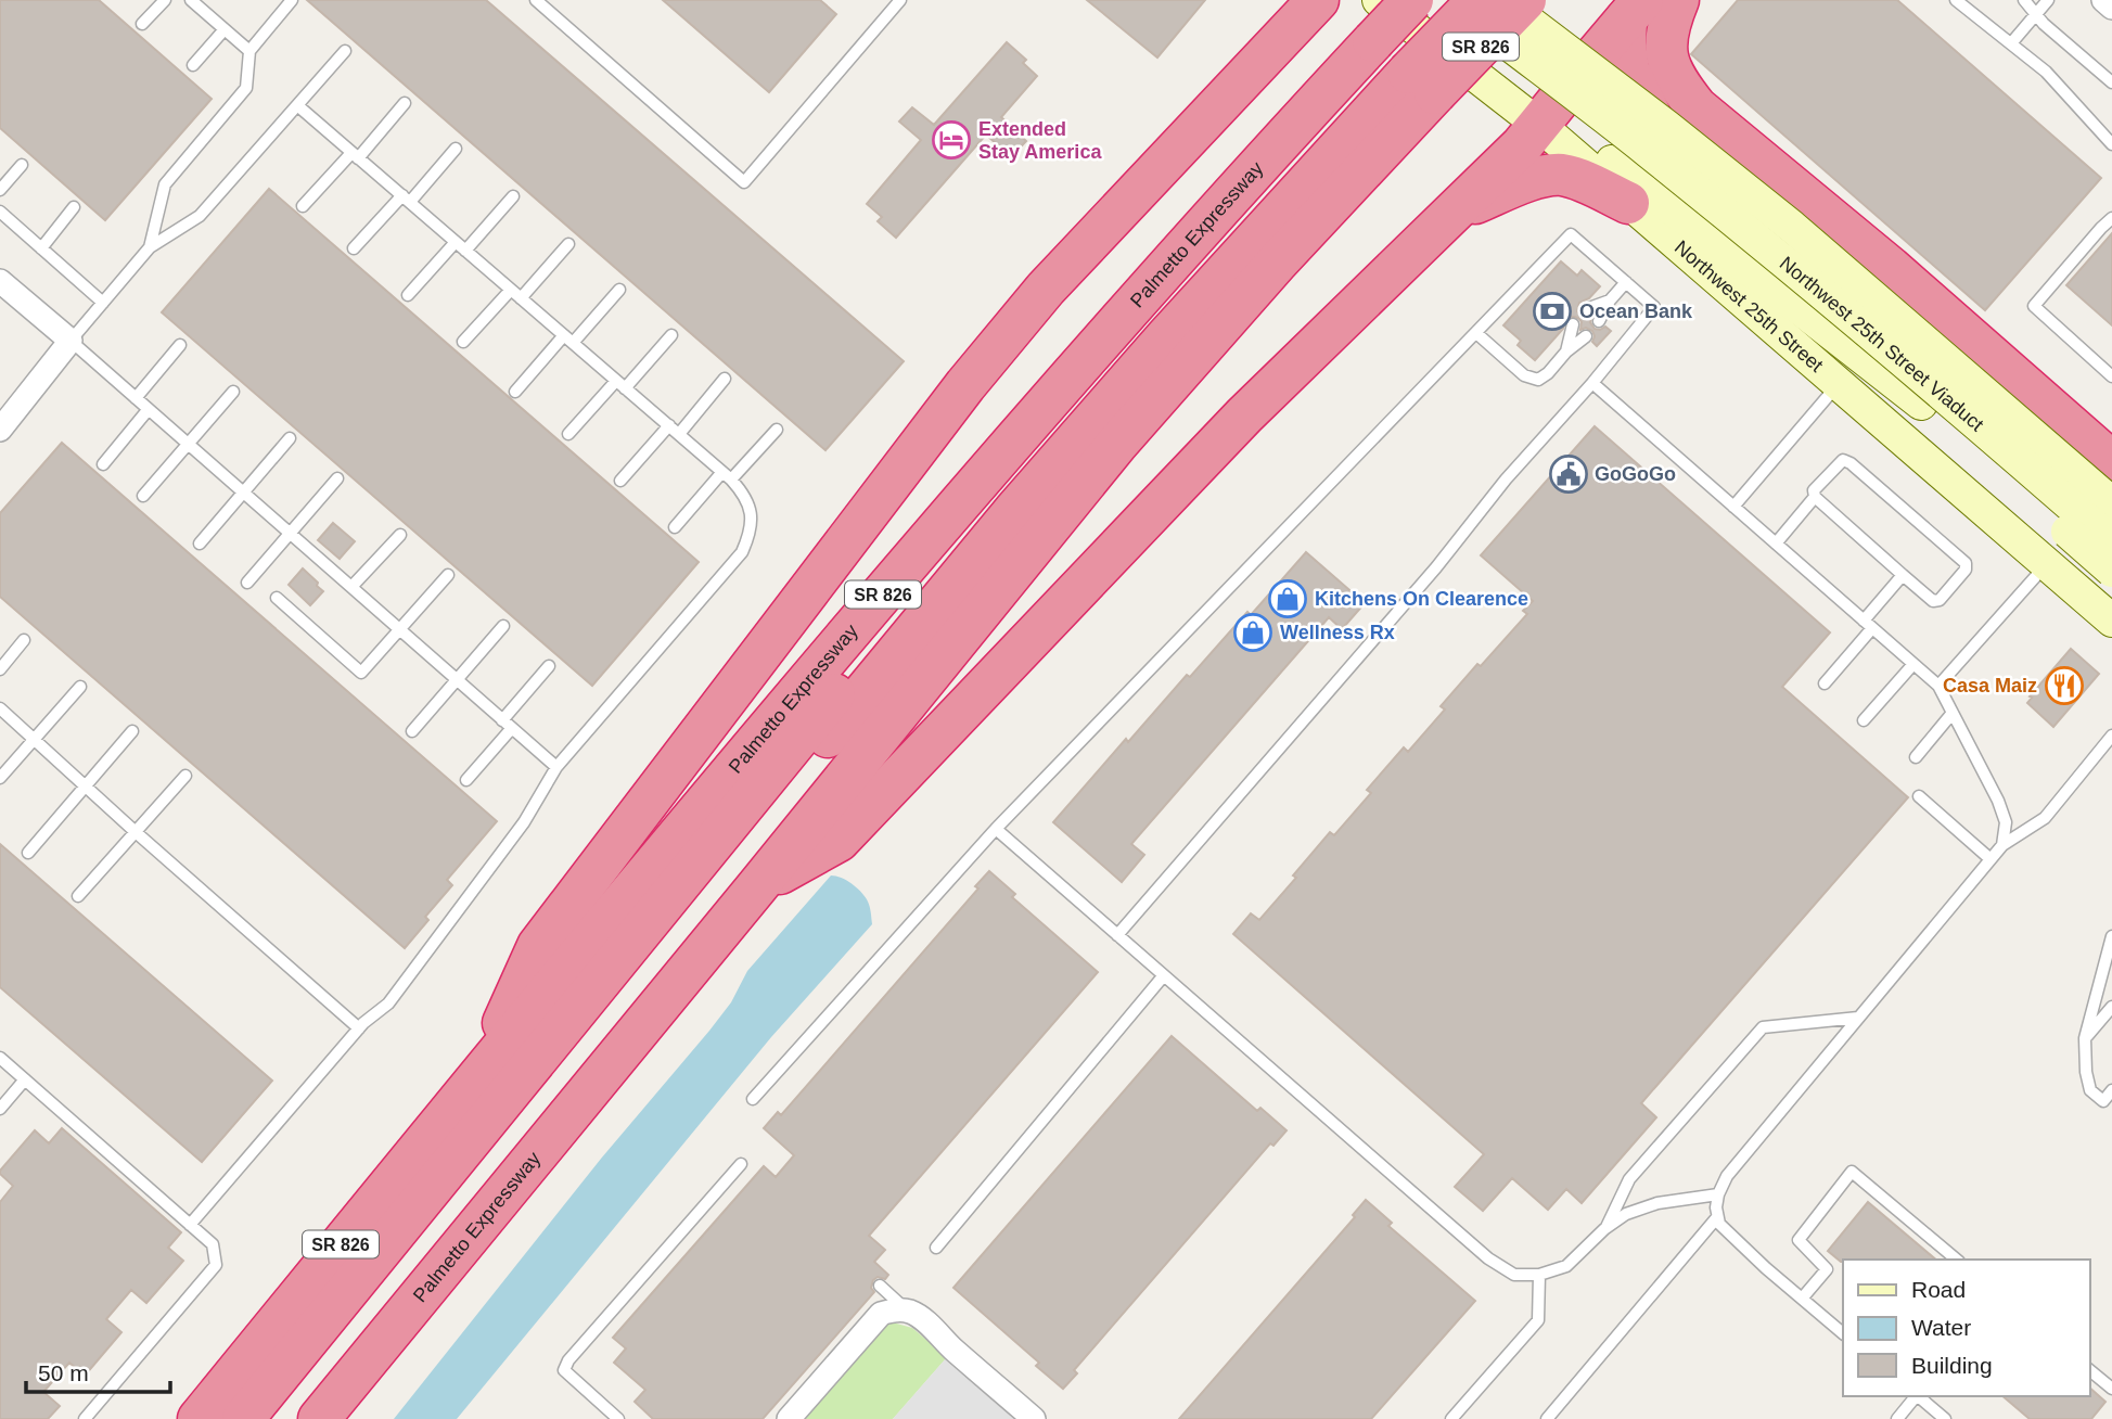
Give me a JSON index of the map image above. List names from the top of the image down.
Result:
{
  "streets": {
    "highway": ["SR 826", "Palmetto Expressway"],
    "main road": ["Northwest 25th Street", "Northwest 25th Street Viaduct"]
  },
  "places": {
    "hotel": ["Extended Stay America"],
    "bank": ["Ocean Bank"],
    "public building": ["GoGoGo"],
    "shop": ["Kitchens On Clearence", "Wellness Rx"],
    "restaurant": ["Casa Maiz"]
  },
  "legend": ["Road", "Water", "Building"],
  "scale_bar": "50 m"
}
